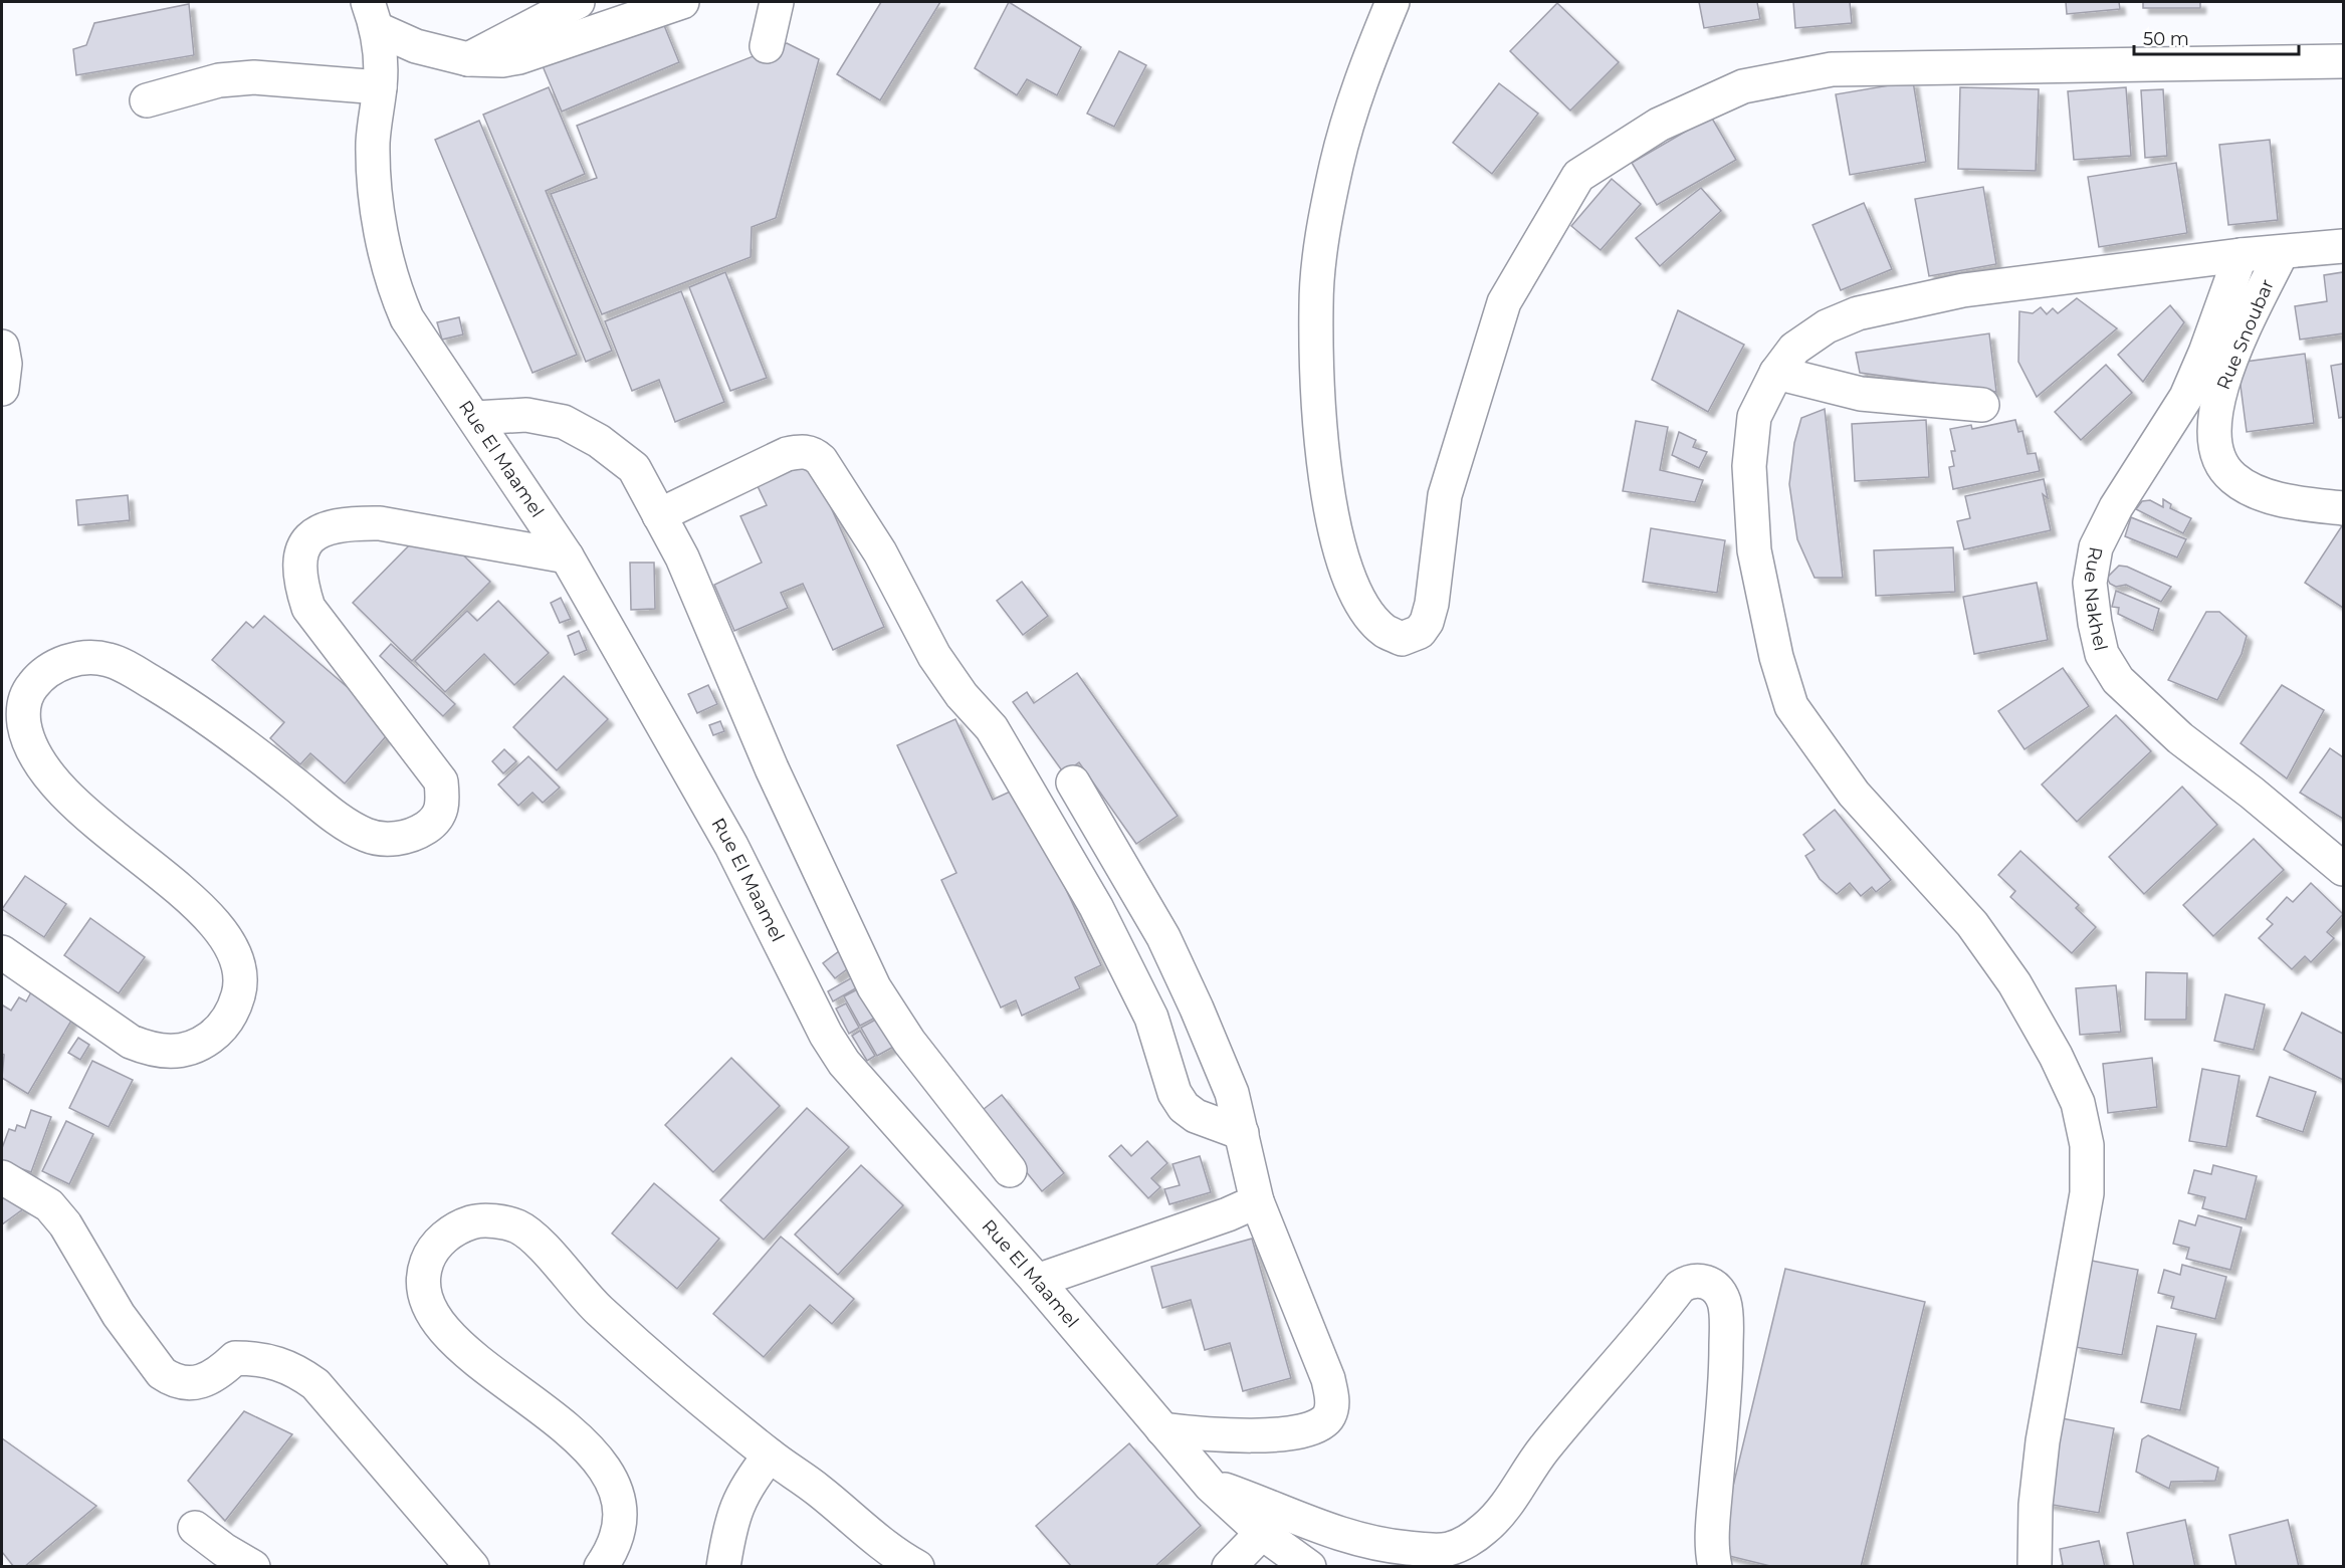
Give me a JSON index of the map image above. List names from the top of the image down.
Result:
{
  "streets": {
    "street": ["Rue Snoubar", "Rue El Maamel", "Rue Nakhel"]
  },
  "scale_bar": "50 m"
}
